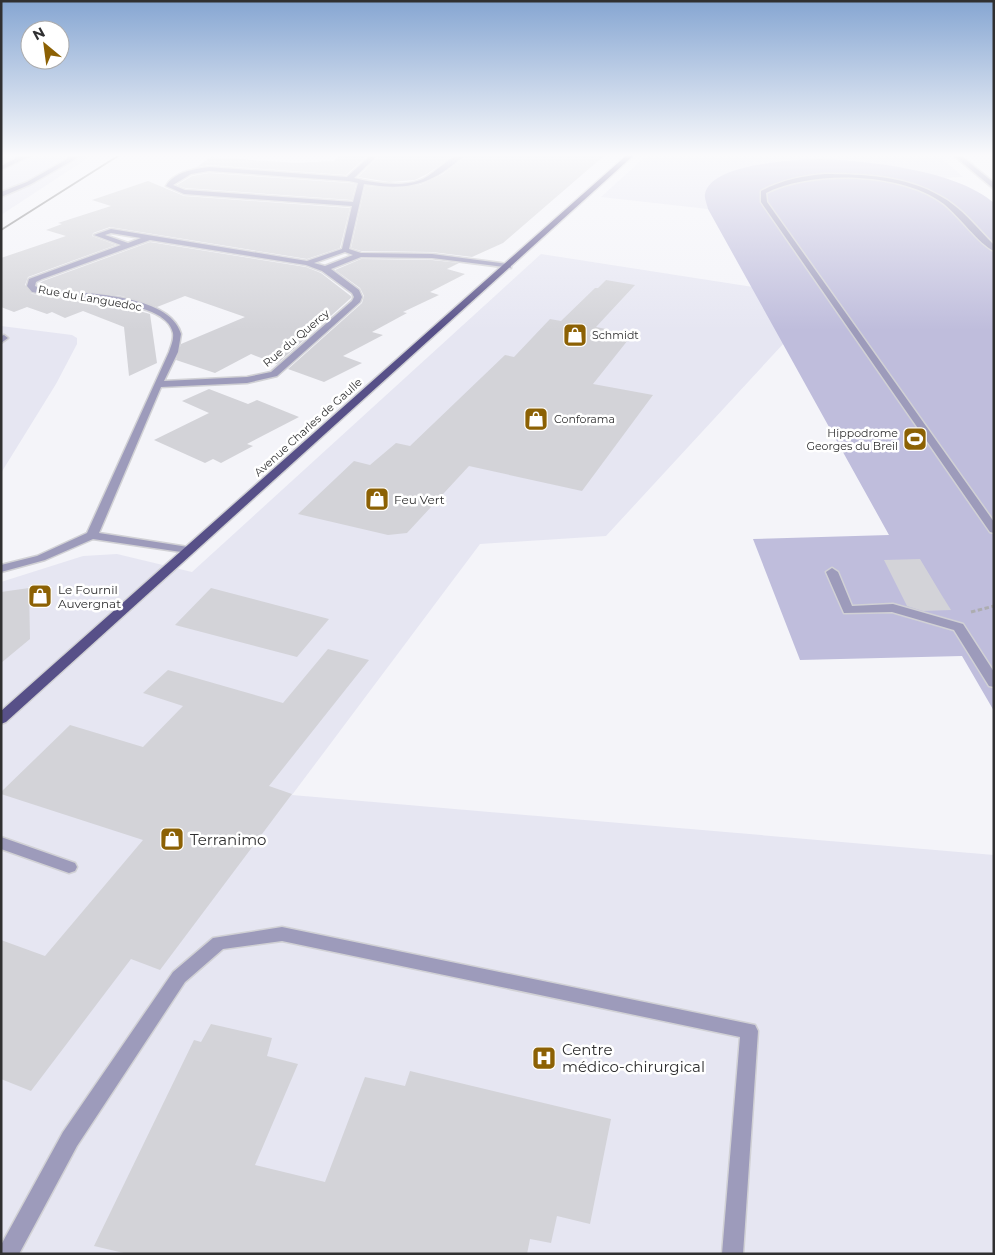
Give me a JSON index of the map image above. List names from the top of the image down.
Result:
{
  "streets": {
    "main road": ["Avenue Charles de Gaulle"],
    "street": ["Rue du Languedoc", "Rue du Quercy"]
  },
  "crossings": [
    ["Rue du Languedoc", "Rue du Quercy"]
  ],
  "places": {
    "shop": [
      "Schmidt",
      "Conforama",
      "Feu Vert",
      "Le Fournil Auvergnat",
      "Terranimo"
    ],
    "sports": ["Hippodrome Georges du Breil"],
    "hospital": ["Centre médico-chirurgical"]
  },
  "north": "top left"
}
